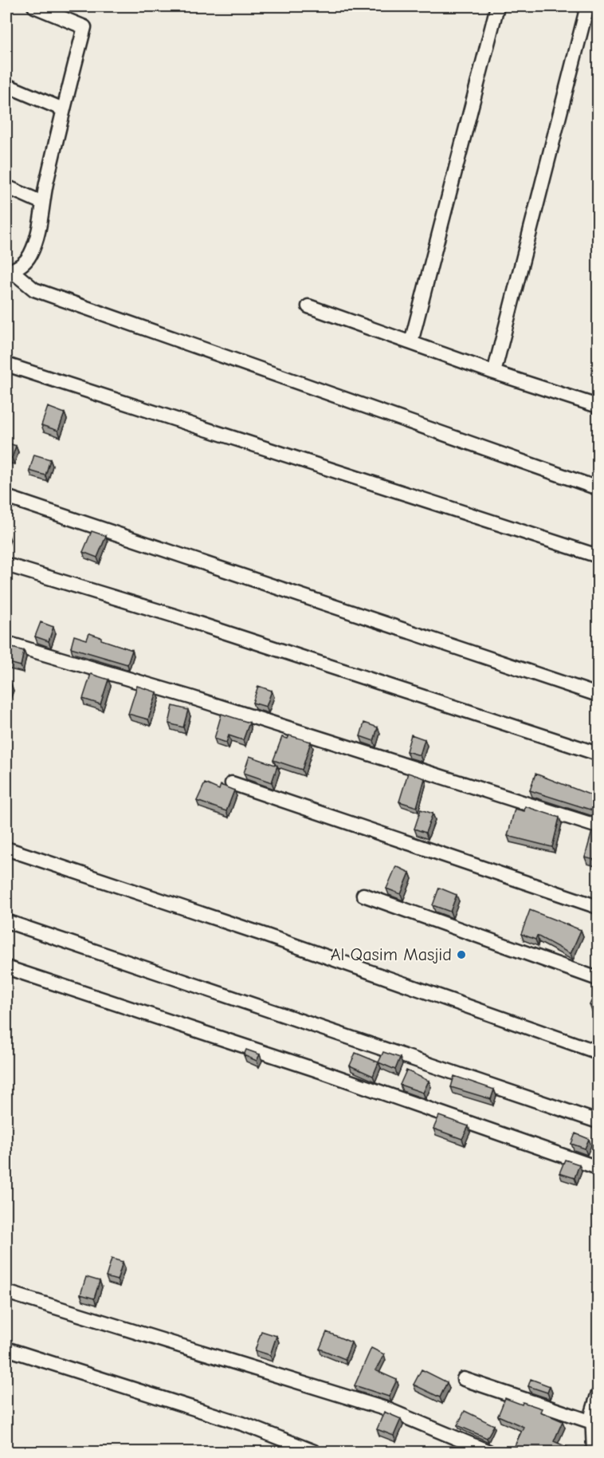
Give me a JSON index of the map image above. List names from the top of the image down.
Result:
{
  "places": ["Al Qasim Masjid"]
}
